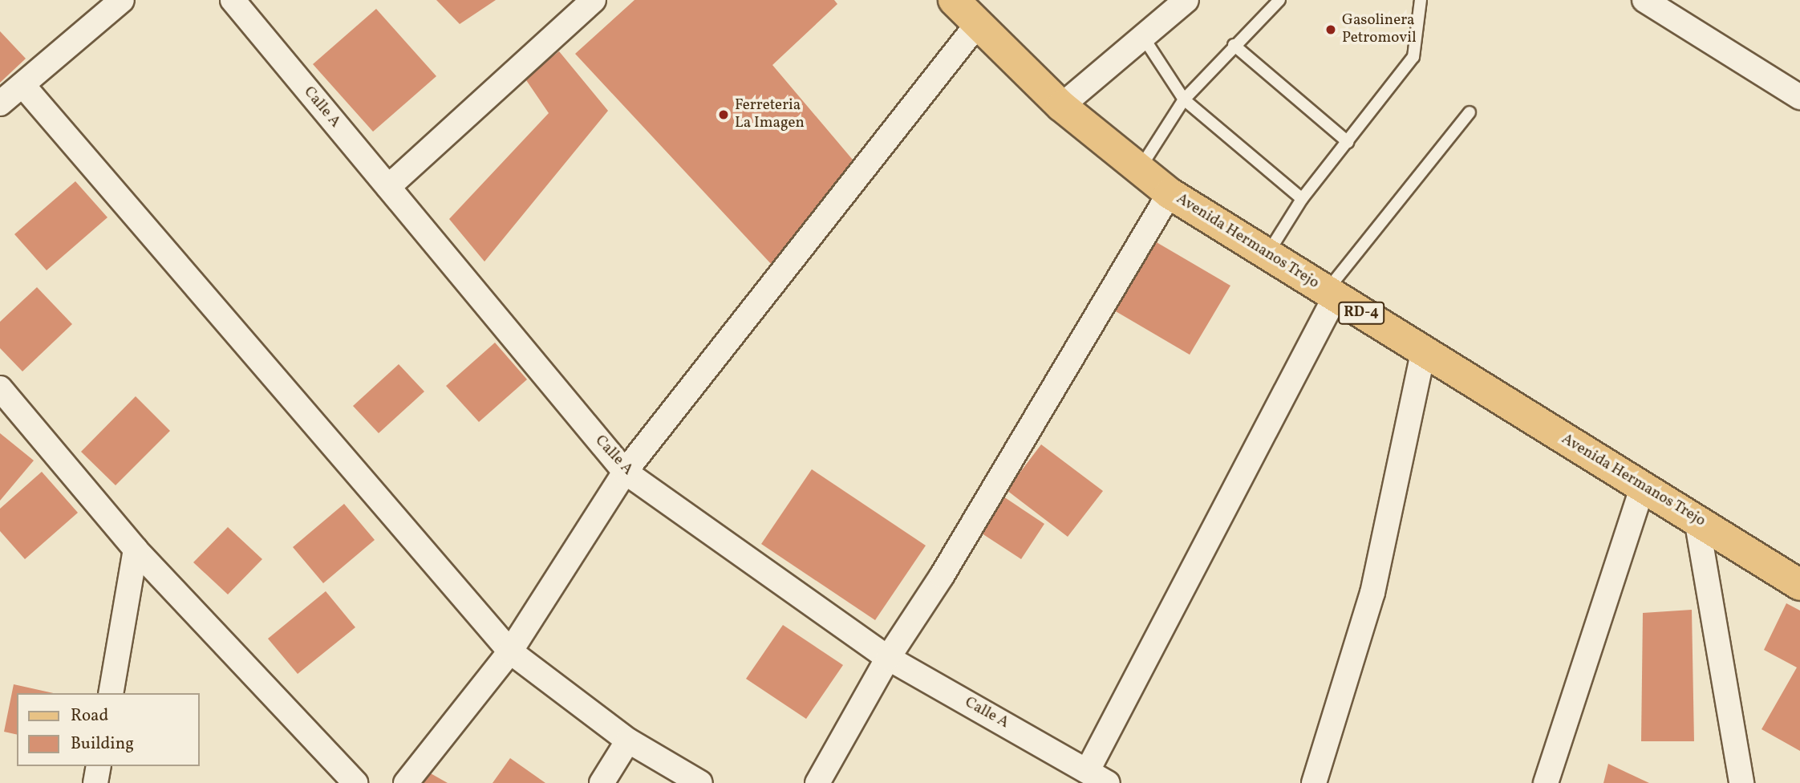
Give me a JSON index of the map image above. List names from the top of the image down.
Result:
{
  "streets": {
    "main road": ["Avenida Hermanos Trejo", "RD-4"],
    "street": ["Calle A"]
  },
  "places": ["Gasolinera Petromovil", "Ferreteria La Imagen"],
  "legend": ["Road", "Building"]
}
